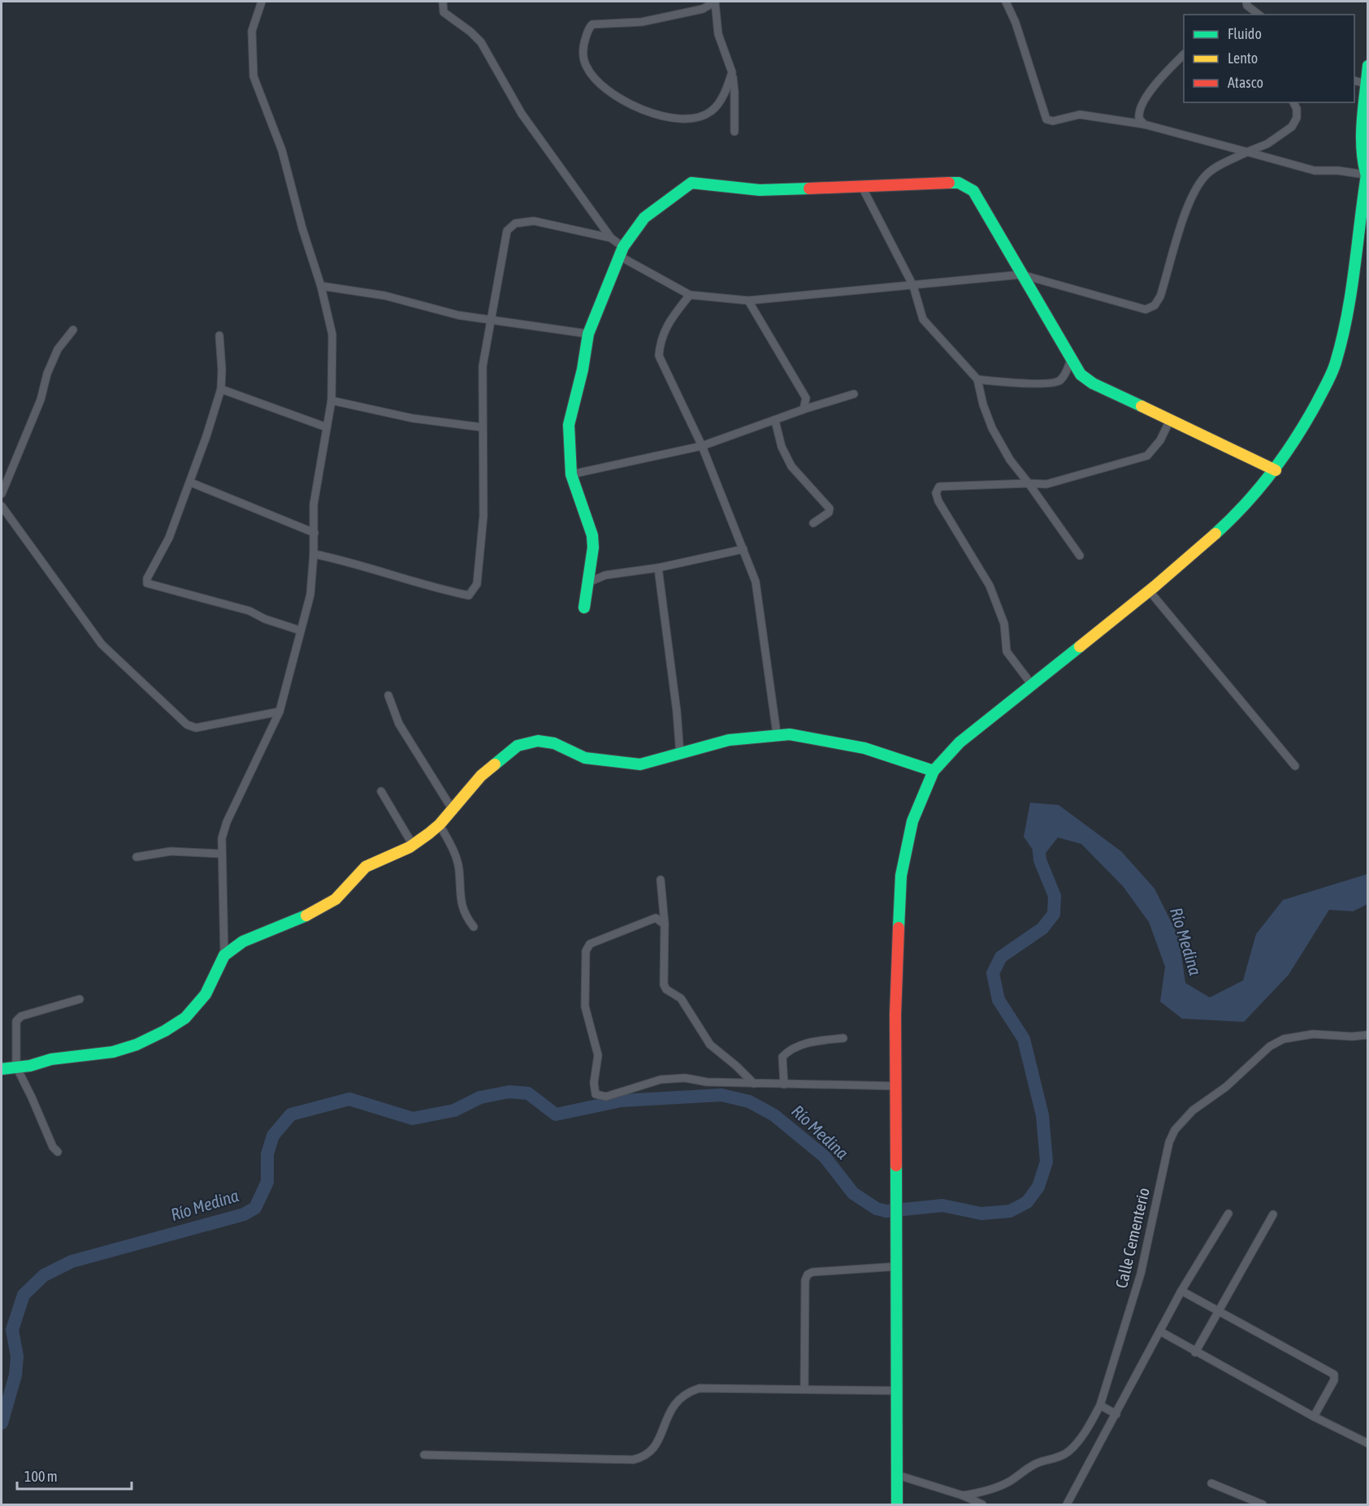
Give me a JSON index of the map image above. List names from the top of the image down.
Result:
{
  "streets": {
    "street": ["Calle Cementerio"]
  },
  "water": ["Río Medina"],
  "legend": ["Fluido", "Lento", "Atasco"],
  "scale_bar": "100 m"
}
